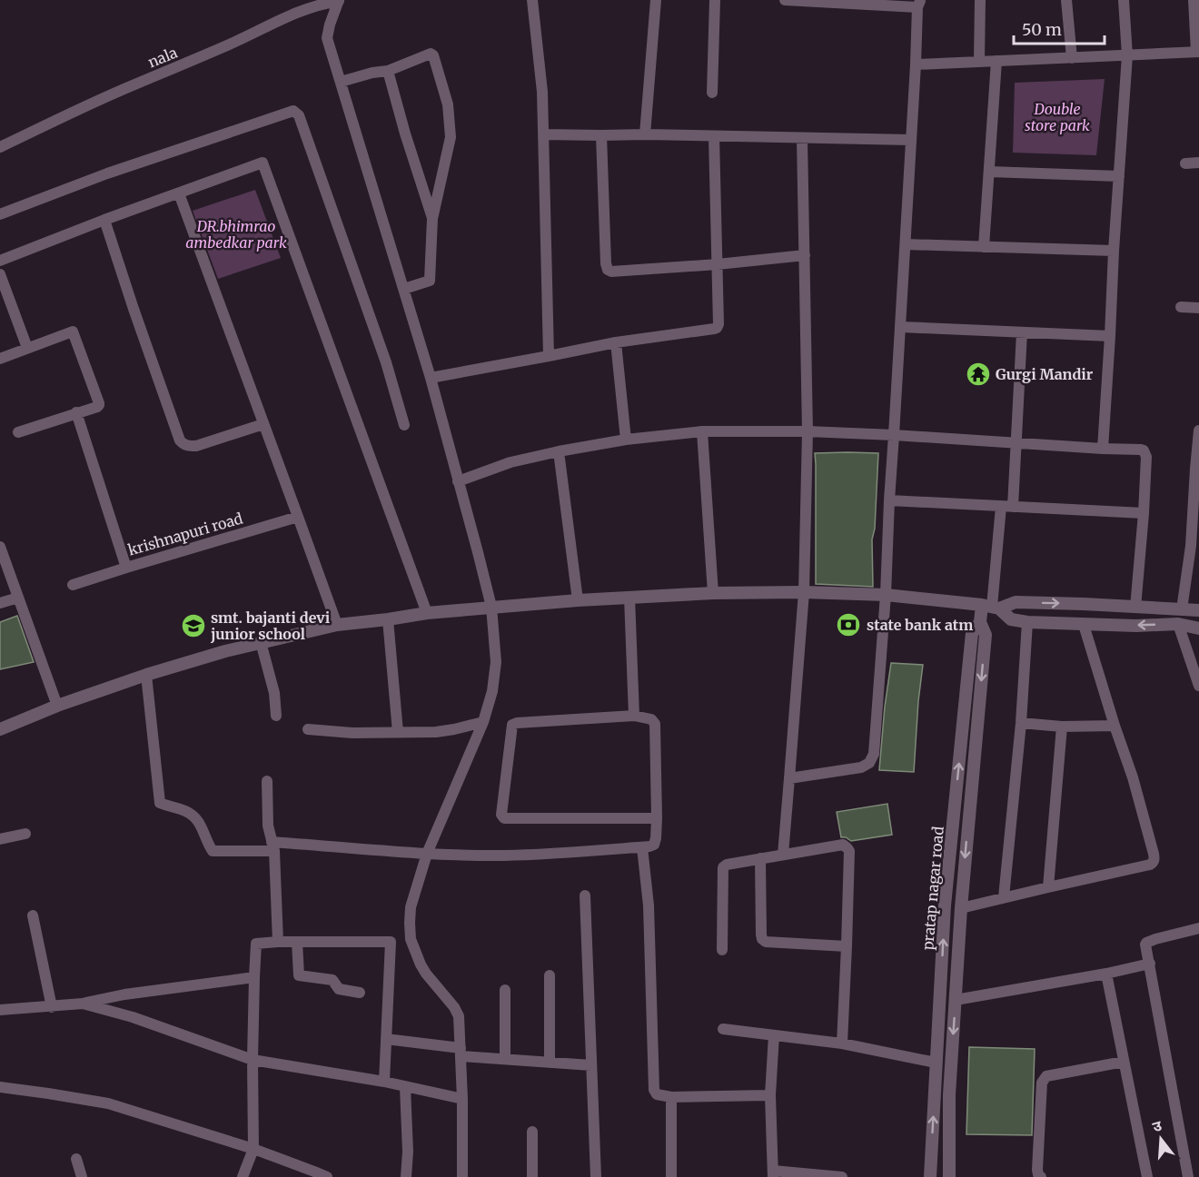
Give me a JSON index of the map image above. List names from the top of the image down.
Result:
{
  "streets": {
    "street": ["nala", "krishnapuri road", "pratap nagar road"]
  },
  "parks": ["Double store park", "DR.bhimrao ambedkar park"],
  "places": {
    "temple": ["Gurgi Mandir"],
    "bank": ["state bank atm"],
    "school or university": ["smt. bajanti devi junior school"]
  },
  "scale_bar": "50 m",
  "north": "top"
}
